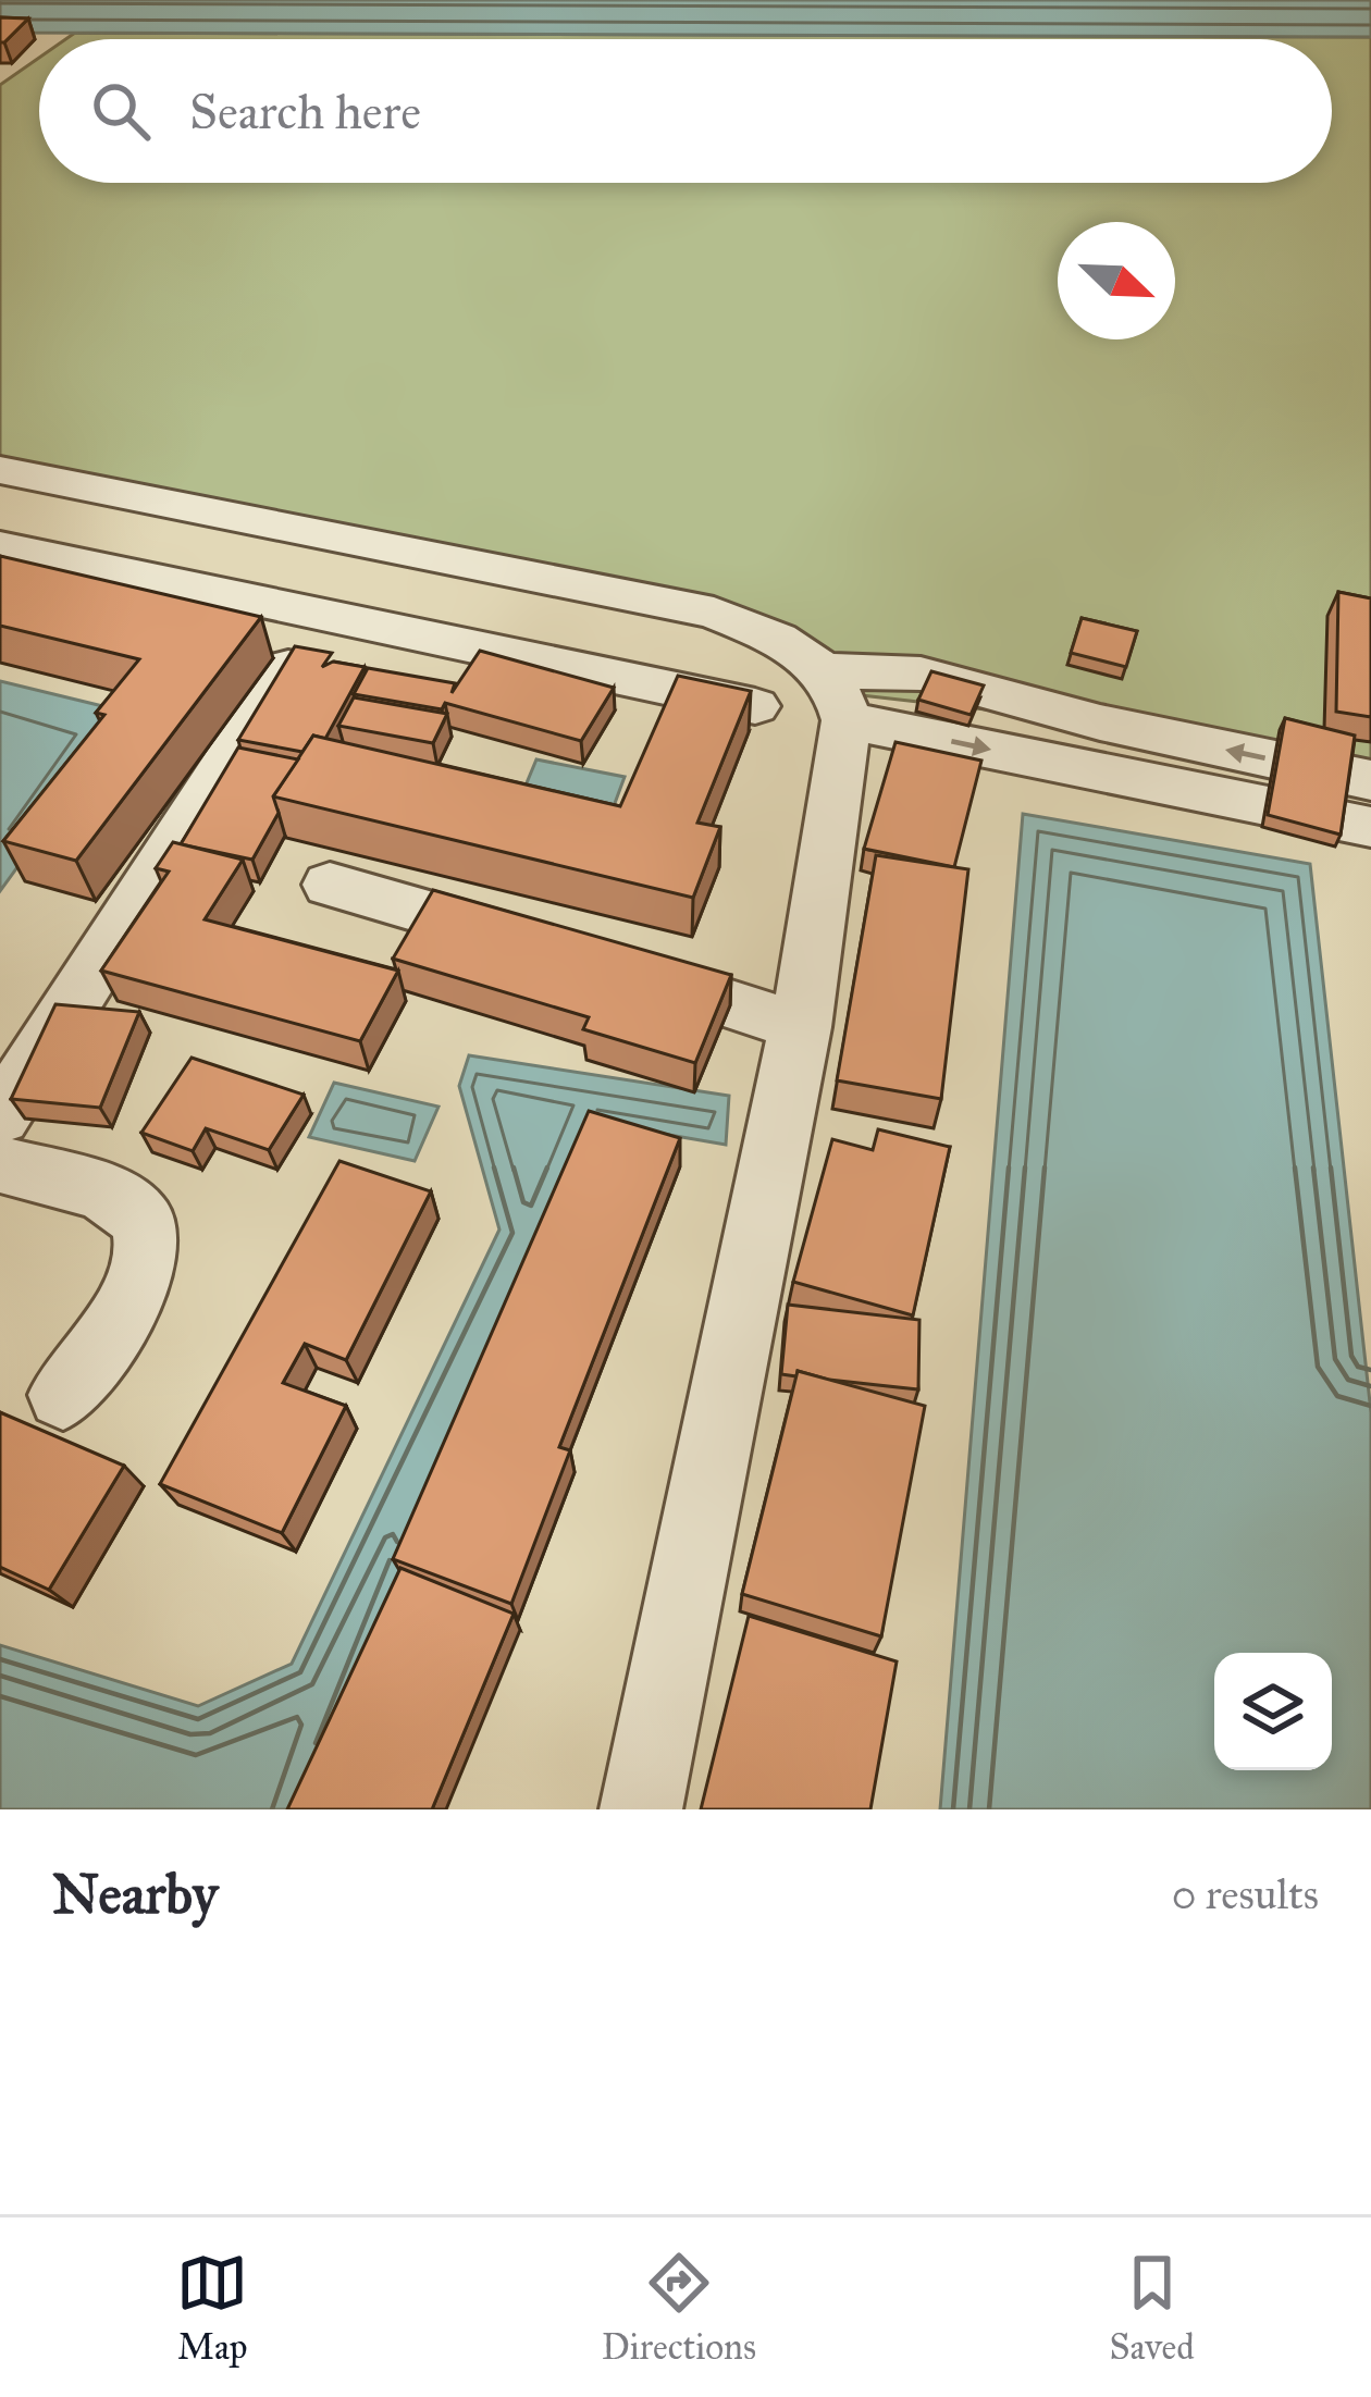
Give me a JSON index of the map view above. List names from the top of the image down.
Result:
{
  "north": "bottom right",
  "page": {
    "search": "Search here",
    "heading": ["Nearby", "0 results"],
    "nav": ["Map", "Directions", "Saved"]
  }
}
